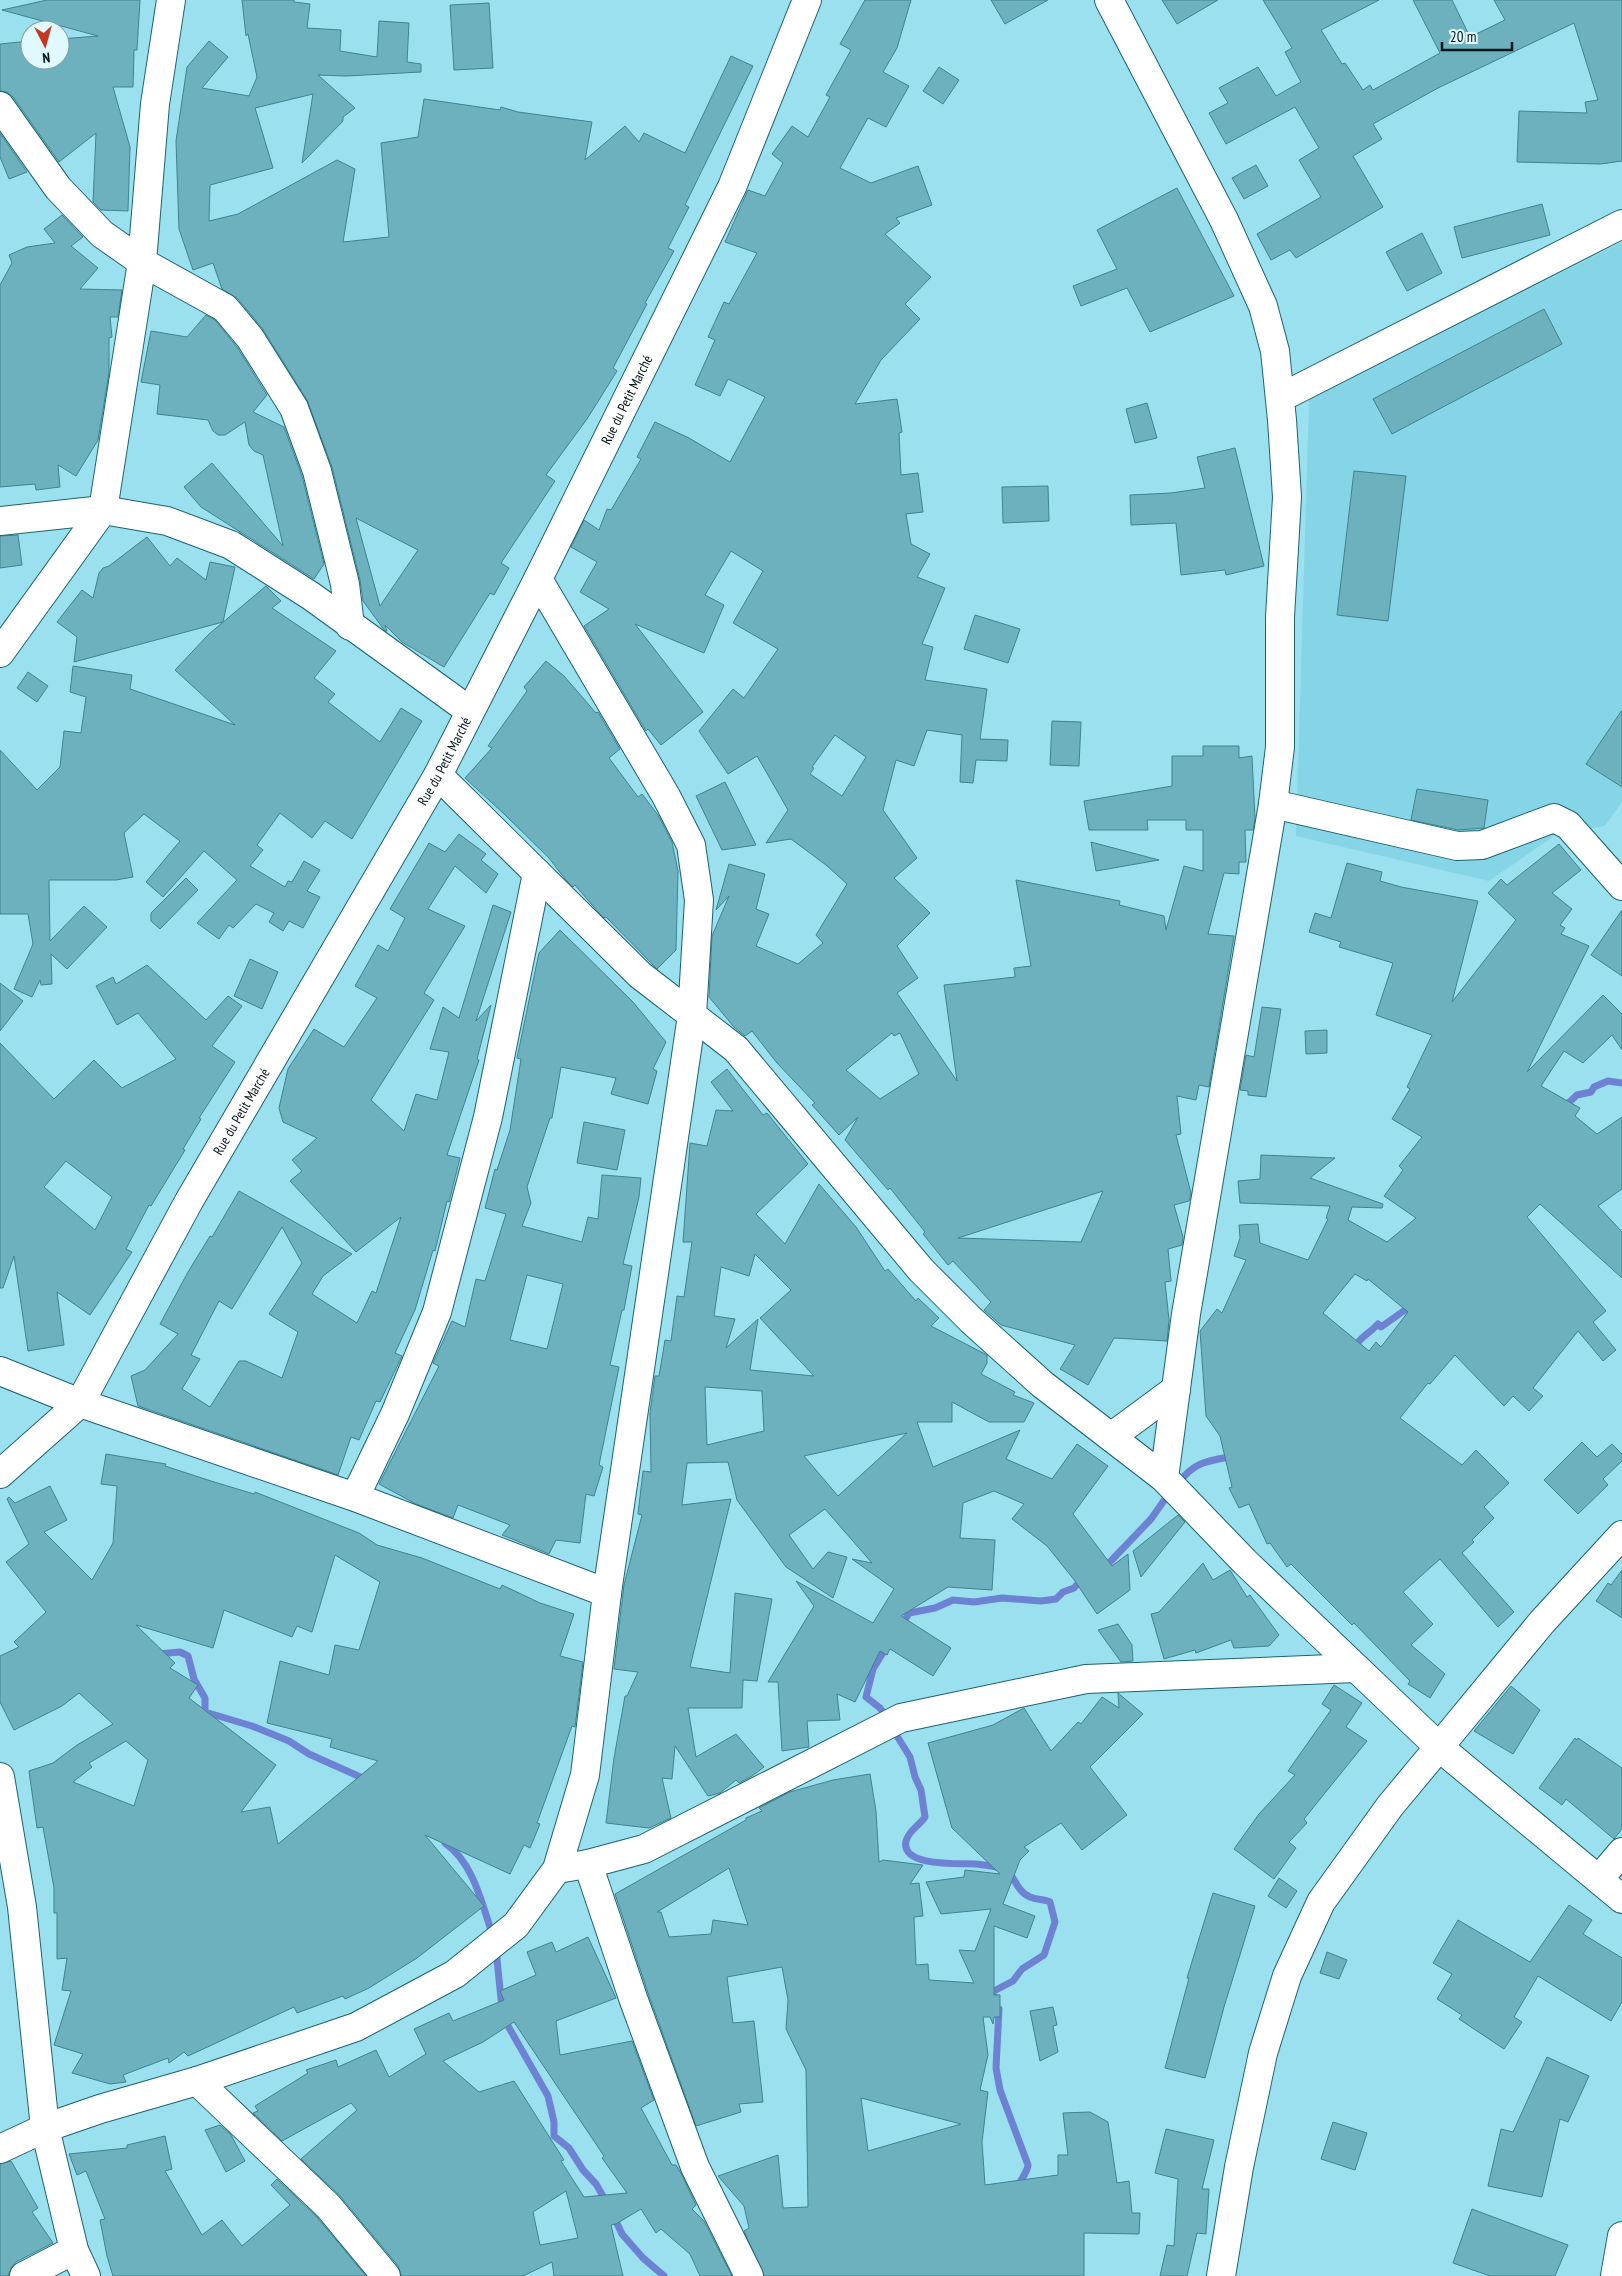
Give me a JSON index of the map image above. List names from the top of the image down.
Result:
{
  "streets": {
    "street": ["Rue du Petit Marché"]
  },
  "scale_bar": "20 m",
  "north": "bottom"
}
